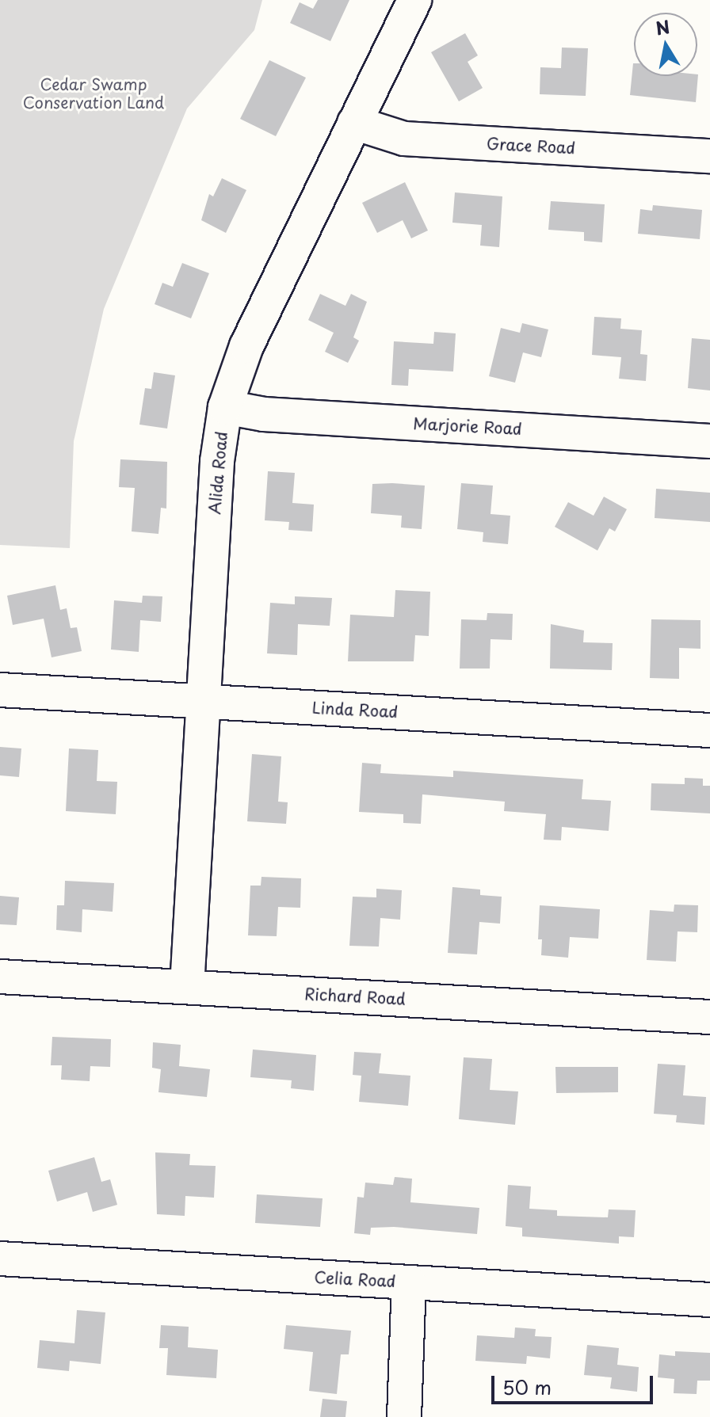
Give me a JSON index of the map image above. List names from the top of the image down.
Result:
{
  "streets": {
    "street": [
      "Grace Road",
      "Marjorie Road",
      "Alida Road",
      "Linda Road",
      "Richard Road",
      "Celia Road"
    ]
  },
  "crossings": [
    ["Grace Road", "Alida Road"],
    ["Marjorie Road", "Alida Road"],
    ["Alida Road", "Linda Road"],
    ["Alida Road", "Richard Road"]
  ],
  "parks": ["Cedar Swamp Conservation Land"],
  "scale_bar": "50 m",
  "north": "top"
}
